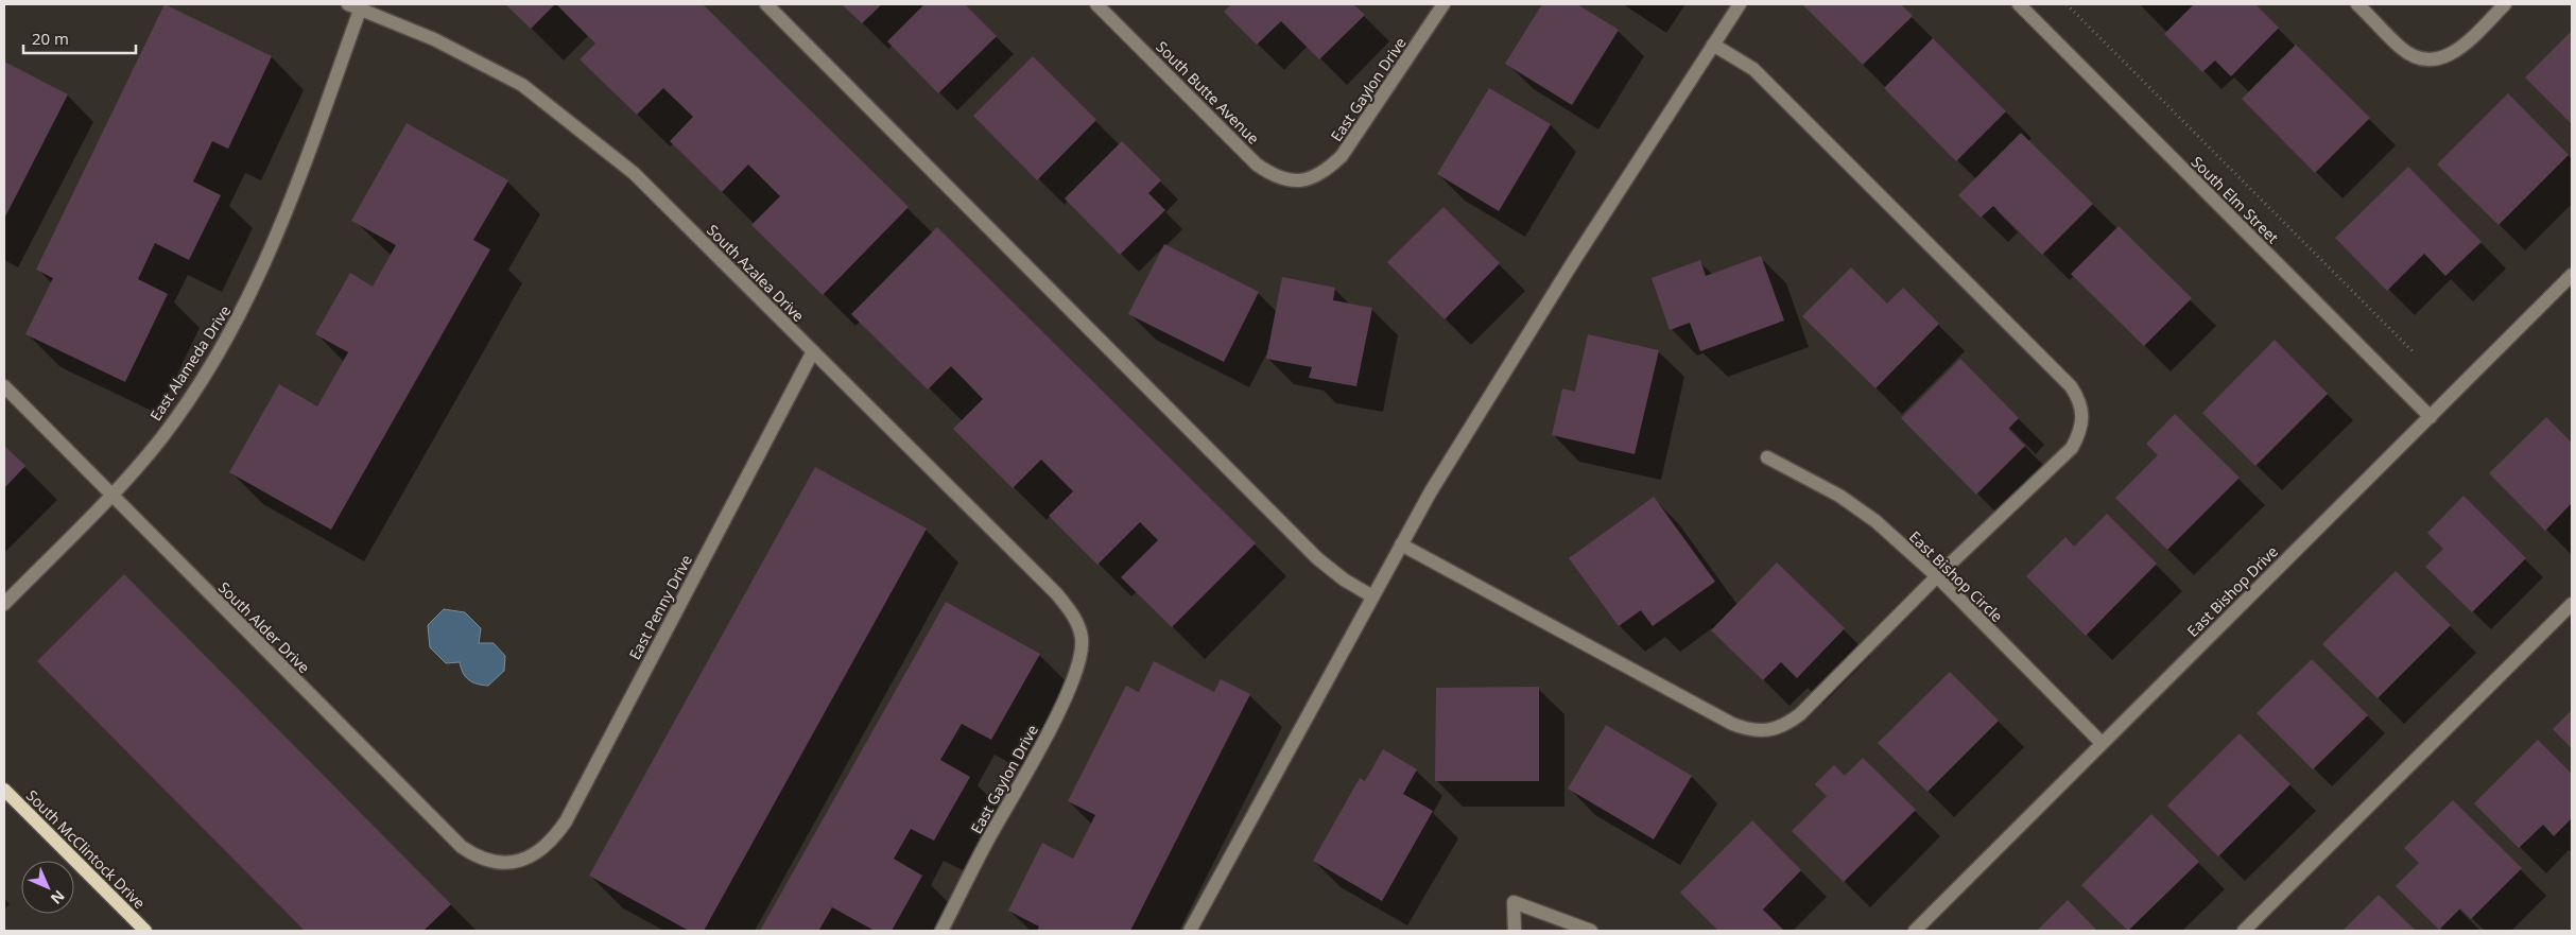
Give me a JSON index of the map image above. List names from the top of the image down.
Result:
{
  "streets": {
    "main road": ["South McClintock Drive"],
    "street": [
      "East Gaylon Drive",
      "South Butte Avenue",
      "South Elm Street",
      "South Azalea Drive",
      "East Alameda Drive",
      "East Bishop Circle",
      "East Bishop Drive",
      "East Penny Drive",
      "South Alder Drive"
    ]
  },
  "crossings": [
    ["East Gaylon Drive", "South Butte Avenue"],
    ["East Gaylon Drive", "South Azalea Drive"],
    ["South Elm Street", "East Bishop Drive"],
    ["South Azalea Drive", "East Alameda Drive"],
    ["South Azalea Drive", "East Penny Drive"],
    ["East Alameda Drive", "South Alder Drive"],
    ["East Bishop Circle", "East Bishop Drive"],
    ["East Penny Drive", "South Alder Drive"]
  ],
  "scale_bar": "20 m",
  "north": "bottom right"
}
